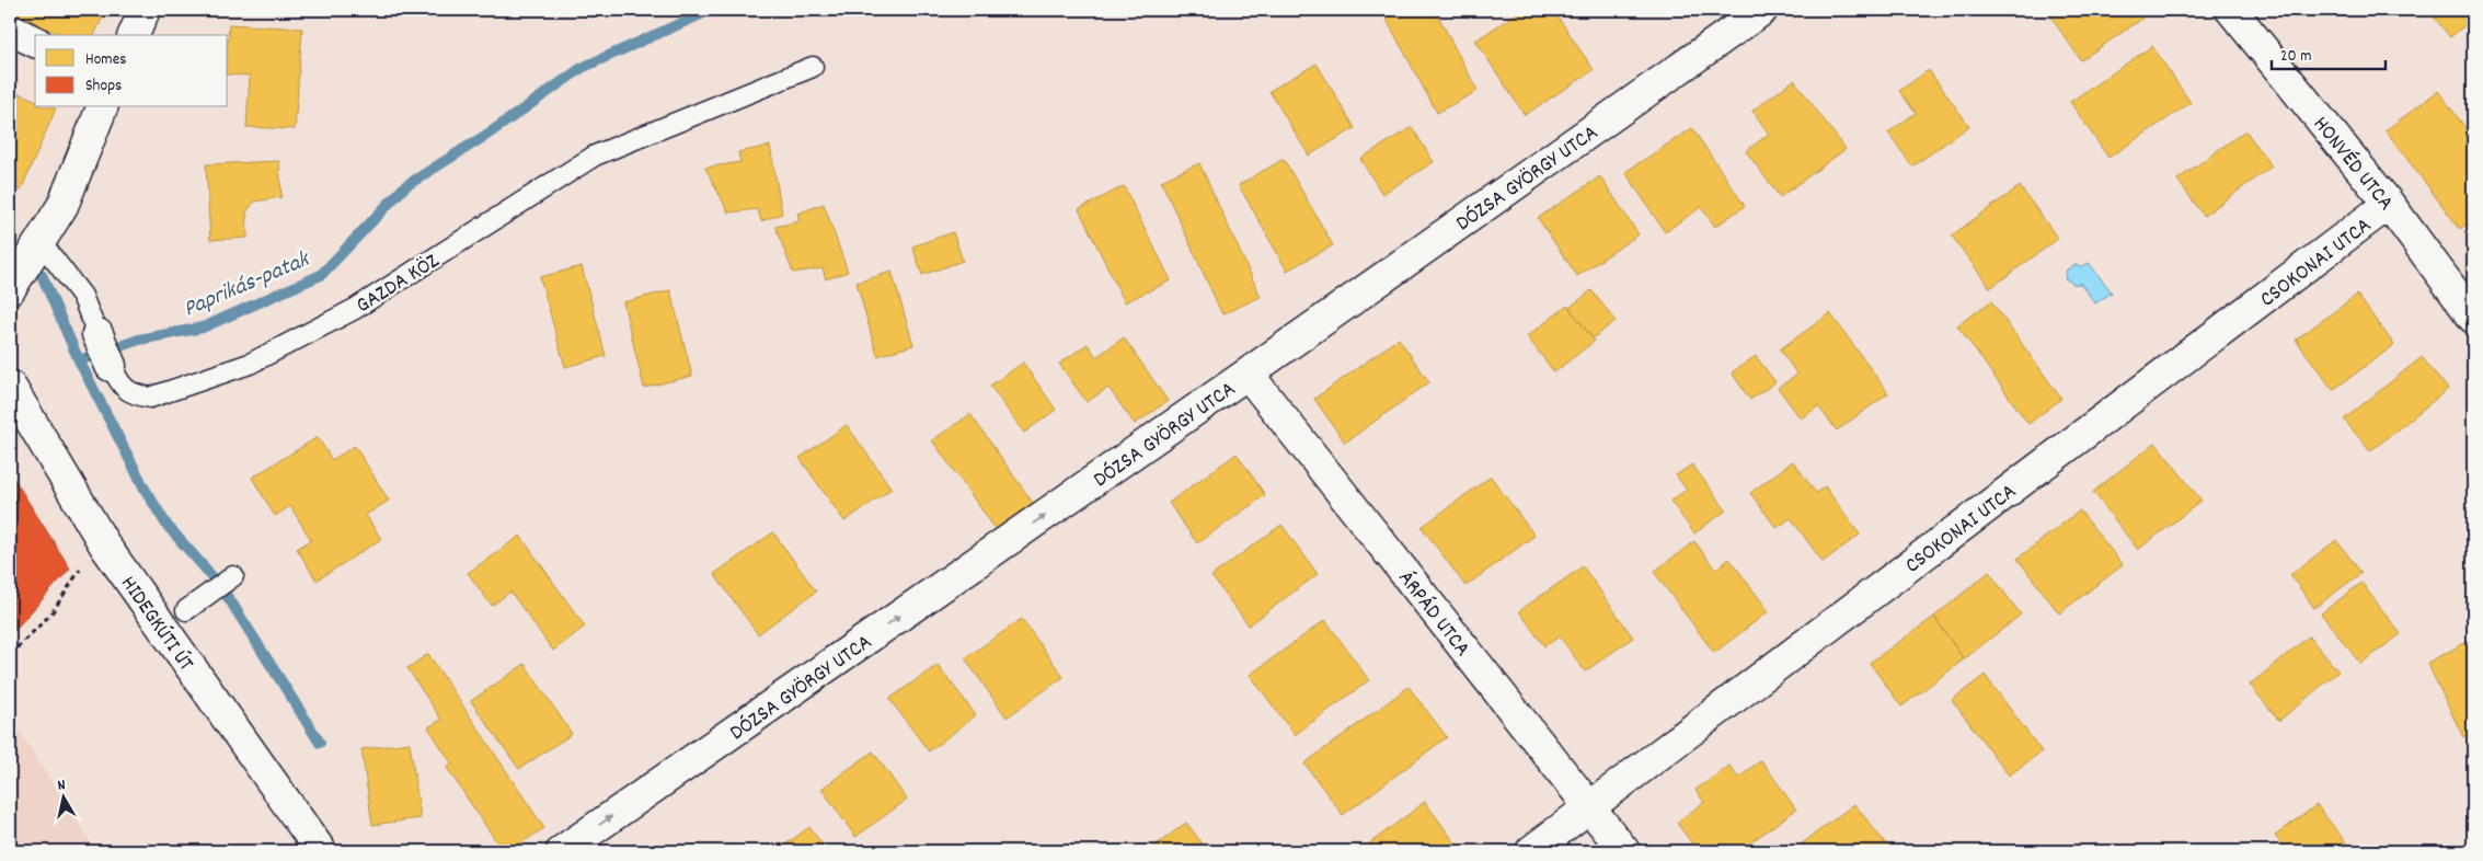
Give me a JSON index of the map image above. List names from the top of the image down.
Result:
{
  "streets": {
    "street": [
      "HONVÉD UTCA",
      "DÓZSA GYÖRGY UTCA",
      "CSOKONAI UTCA",
      "GAZDA KÖZ",
      "ÁRPÁD UTCA",
      "HIDEGKÚTI ÚT"
    ]
  },
  "crossings": [
    ["HONVÉD UTCA", "CSOKONAI UTCA"],
    ["DÓZSA GYÖRGY UTCA", "ÁRPÁD UTCA"],
    ["CSOKONAI UTCA", "ÁRPÁD UTCA"]
  ],
  "one_way": ["DÓZSA GYÖRGY UTCA"],
  "water": ["Paprikás-patak"],
  "legend": ["Homes", "Shops"],
  "scale_bar": "20 m",
  "north": "top"
}
